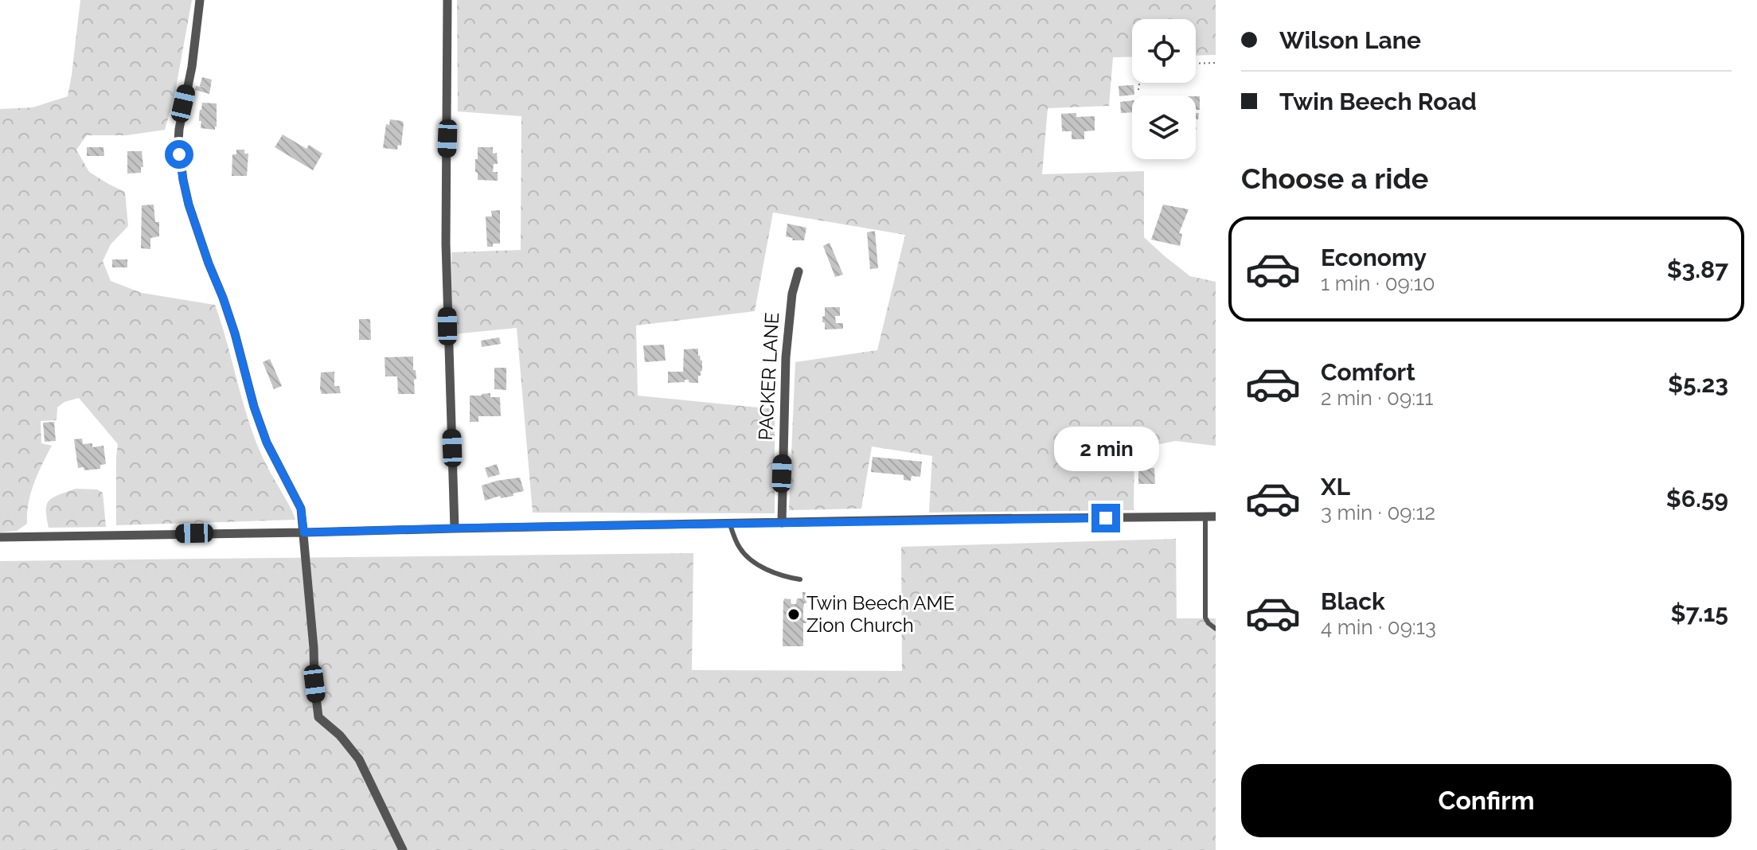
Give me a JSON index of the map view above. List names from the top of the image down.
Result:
{
  "streets": {
    "street": ["PACKER LANE"]
  },
  "places": ["Twin Beech AME Zion Church"],
  "page": {
    "banner": ["Wilson Lane", "Twin Beech Road"],
    "heading": "Choose a ride",
    "list": [
      {
        "name": "Economy",
        "note": "1 min · 09:10",
        "value": "$3.87"
      },
      {
        "name": "Comfort",
        "note": "2 min · 09:11",
        "value": "$5.23"
      },
      {
        "name": "XL",
        "note": "3 min · 09:12",
        "value": "$6.59"
      },
      {
        "name": "Black",
        "note": "4 min · 09:13",
        "value": "$7.15"
      }
    ],
    "bubble": "2 min",
    "buttons": "Confirm"
  }
}
